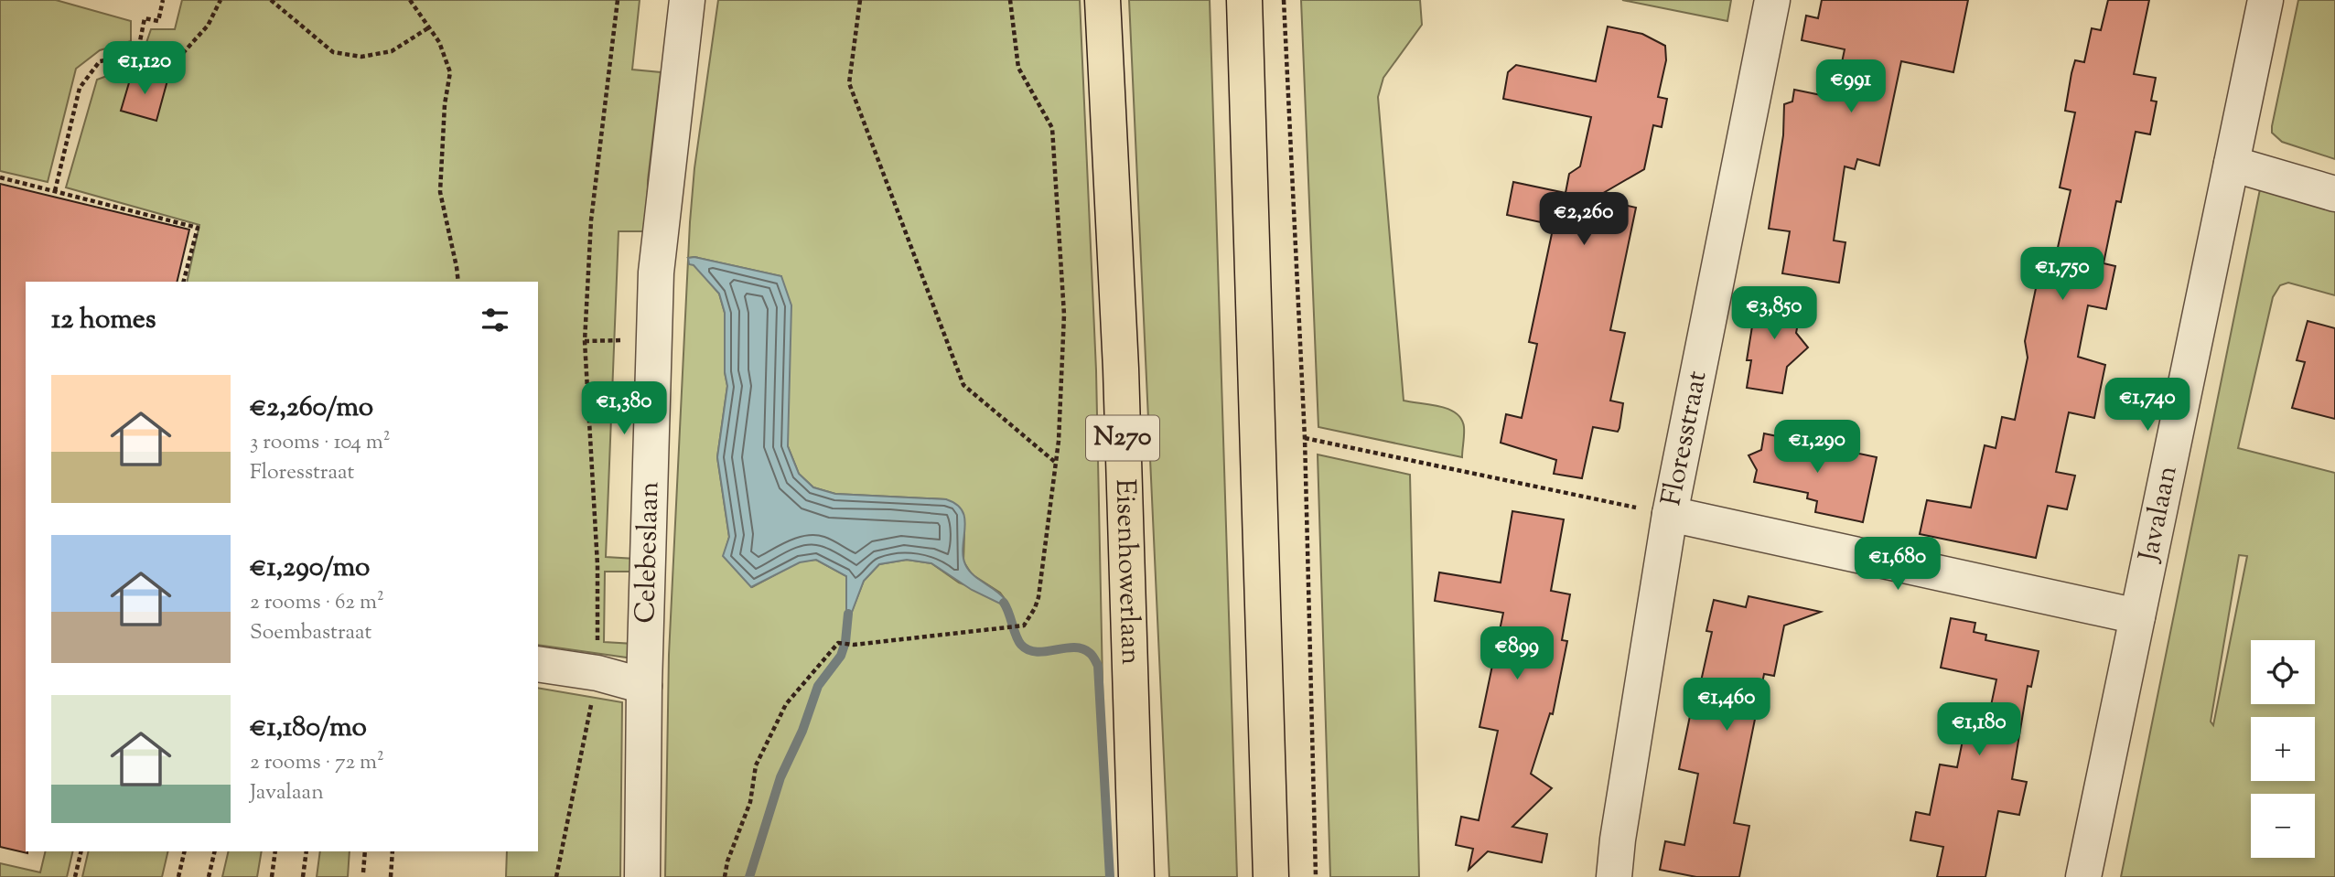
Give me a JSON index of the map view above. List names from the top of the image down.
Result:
{
  "streets": {
    "main road": ["N270", "Eisenhowerlaan"],
    "street": ["Floresstraat", "Javalaan", "Celebeslaan"]
  },
  "page": {
    "price": [
      "€1,120",
      "€991",
      "€2,260",
      "€1,750",
      "€3,850",
      "€1,740",
      "€1,380",
      "€1,290",
      "€1,680",
      "€899",
      "€1,460",
      "€1,180"
    ],
    "heading": "12 homes",
    "list": [
      {
        "name": "€2,260/mo",
        "note": "3 rooms · 104 m² · Floresstraat"
      },
      {
        "name": "€1,290/mo",
        "note": "2 rooms · 62 m² · Soembastraat"
      },
      {
        "name": "€1,180/mo",
        "note": "2 rooms · 72 m² · Javalaan"
      }
    ],
    "map_buttons": ["+", "−"]
  }
}
